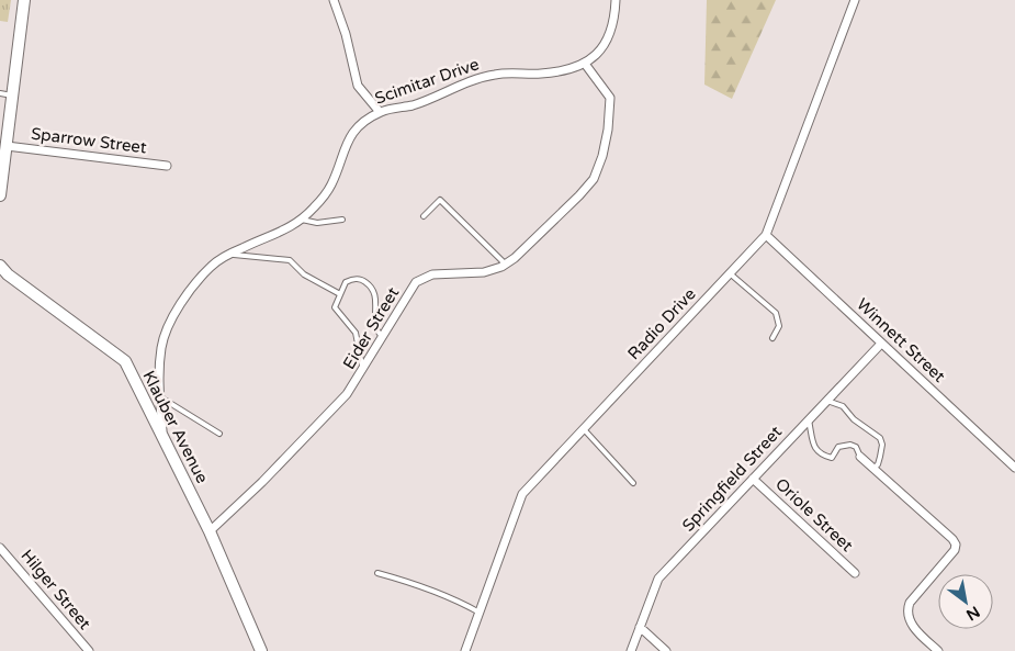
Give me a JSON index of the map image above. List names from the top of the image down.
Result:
{
  "streets": {
    "street": [
      "Scimitar Drive",
      "Sparrow Street",
      "Radio Drive",
      "Eider Street",
      "Winnett Street",
      "Klauber Avenue",
      "Springfield Street",
      "Oriole Street",
      "Hilger Street"
    ]
  },
  "crossings": [
    ["Scimitar Drive", "Eider Street"],
    ["Scimitar Drive", "Klauber Avenue"],
    ["Radio Drive", "Winnett Street"],
    ["Eider Street", "Klauber Avenue"],
    ["Winnett Street", "Springfield Street"],
    ["Springfield Street", "Oriole Street"]
  ],
  "north": "bottom right"
}
